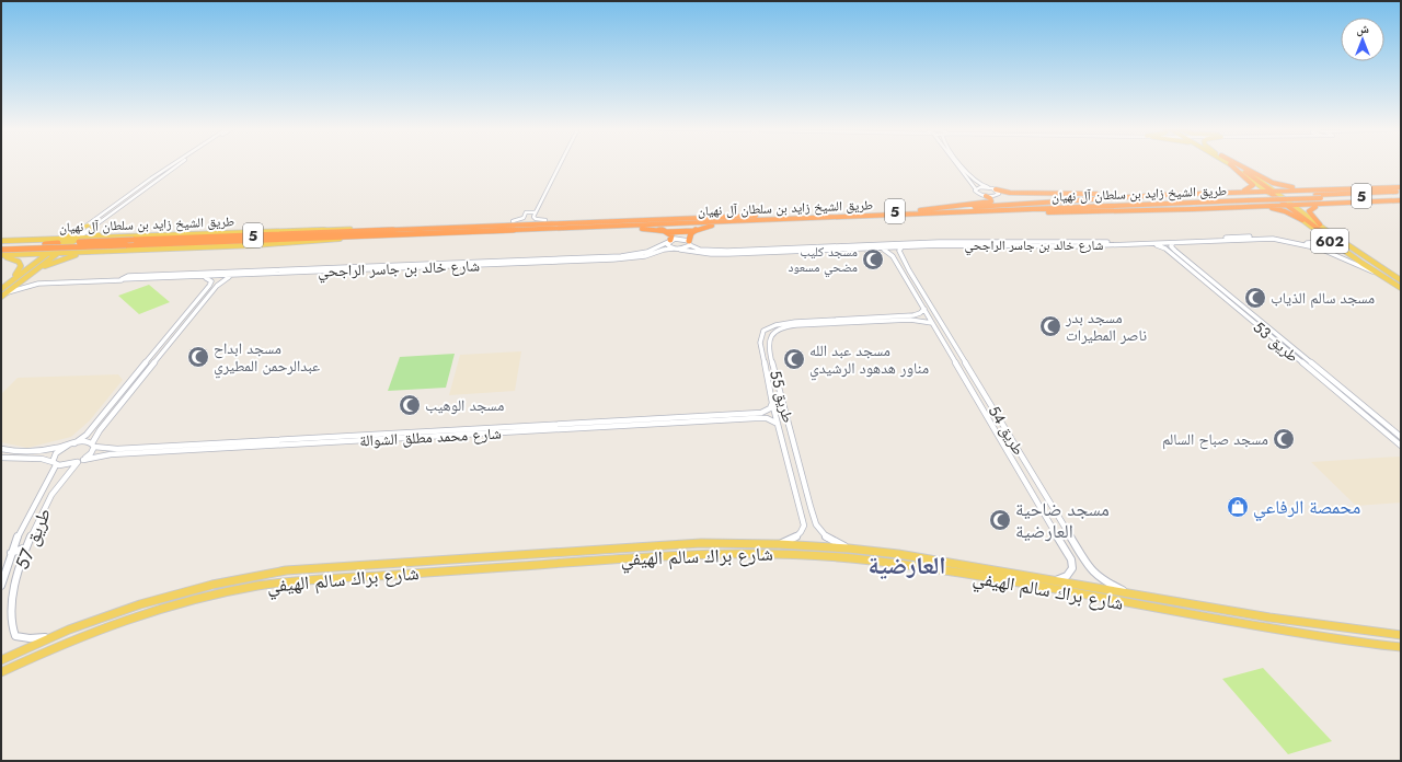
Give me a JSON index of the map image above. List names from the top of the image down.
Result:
{
  "streets": {
    "highway": ["طريق الشيخ زايد بن سلطان آل نهيان", "5"],
    "main road": ["602", "شارع براك سالم الهيفي"],
    "street": [
      "شارع خالد بن جاسر الراجحي",
      "طريق 53",
      "طريق 55",
      "طريق 54",
      "شارع محمد مطلق الشوالة",
      "طريق 57"
    ]
  },
  "crossings": [
    ["602", "شارع خالد بن جاسر الراجحي"],
    ["شارع خالد بن جاسر الراجحي", "طريق 53"],
    ["طريق 55", "طريق 54"],
    ["طريق 55", "شارع محمد مطلق الشوالة"],
    ["طريق 55", "شارع براك سالم الهيفي"],
    ["طريق 54", "شارع براك سالم الهيفي"],
    ["شارع محمد مطلق الشوالة", "طريق 57"],
    ["طريق 57", "شارع براك سالم الهيفي"]
  ],
  "districts": ["العارضية"],
  "places": {
    "mosque": [
      "مسجد كليب مضحي مسعود",
      "مسجد سالم الذياب",
      "مسجد بدر ناصر المطيرات",
      "مسجد ابداح عبدالرحمن المطيري",
      "مسجد عبد الله مناور هدهود الرشيدي",
      "مسجد الوهيب",
      "مسجد صباح السالم",
      "مسجد ضاحية العارضية"
    ],
    "shop": ["محمصة الرفاعي"]
  },
  "north": "top"
}
